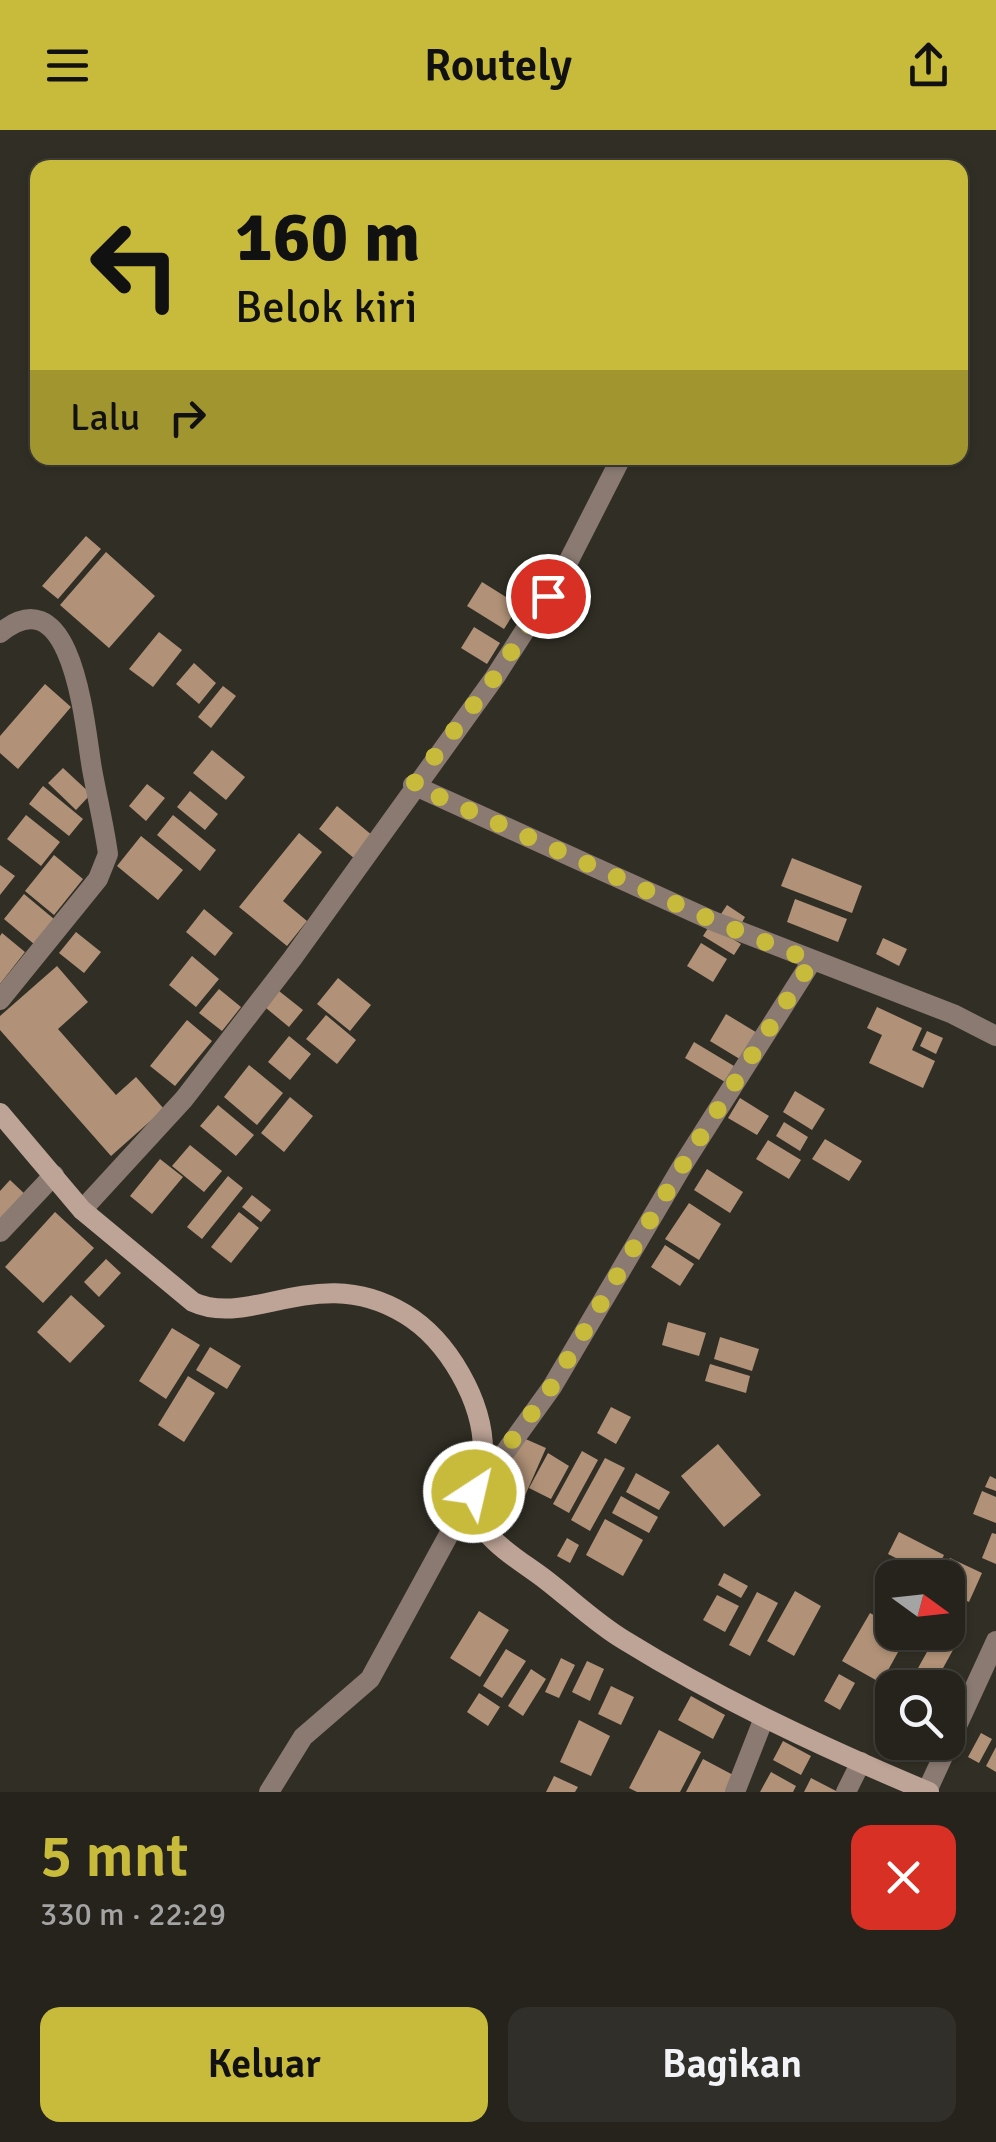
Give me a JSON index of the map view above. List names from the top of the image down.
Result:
{
  "north": "right",
  "page": {
    "header": "Routely",
    "turn": ["160 m", "Belok kiri"],
    "then": "Lalu",
    "heading": ["5 mnt", "330 m · 22:29"],
    "buttons": ["Keluar", "Bagikan"]
  }
}
